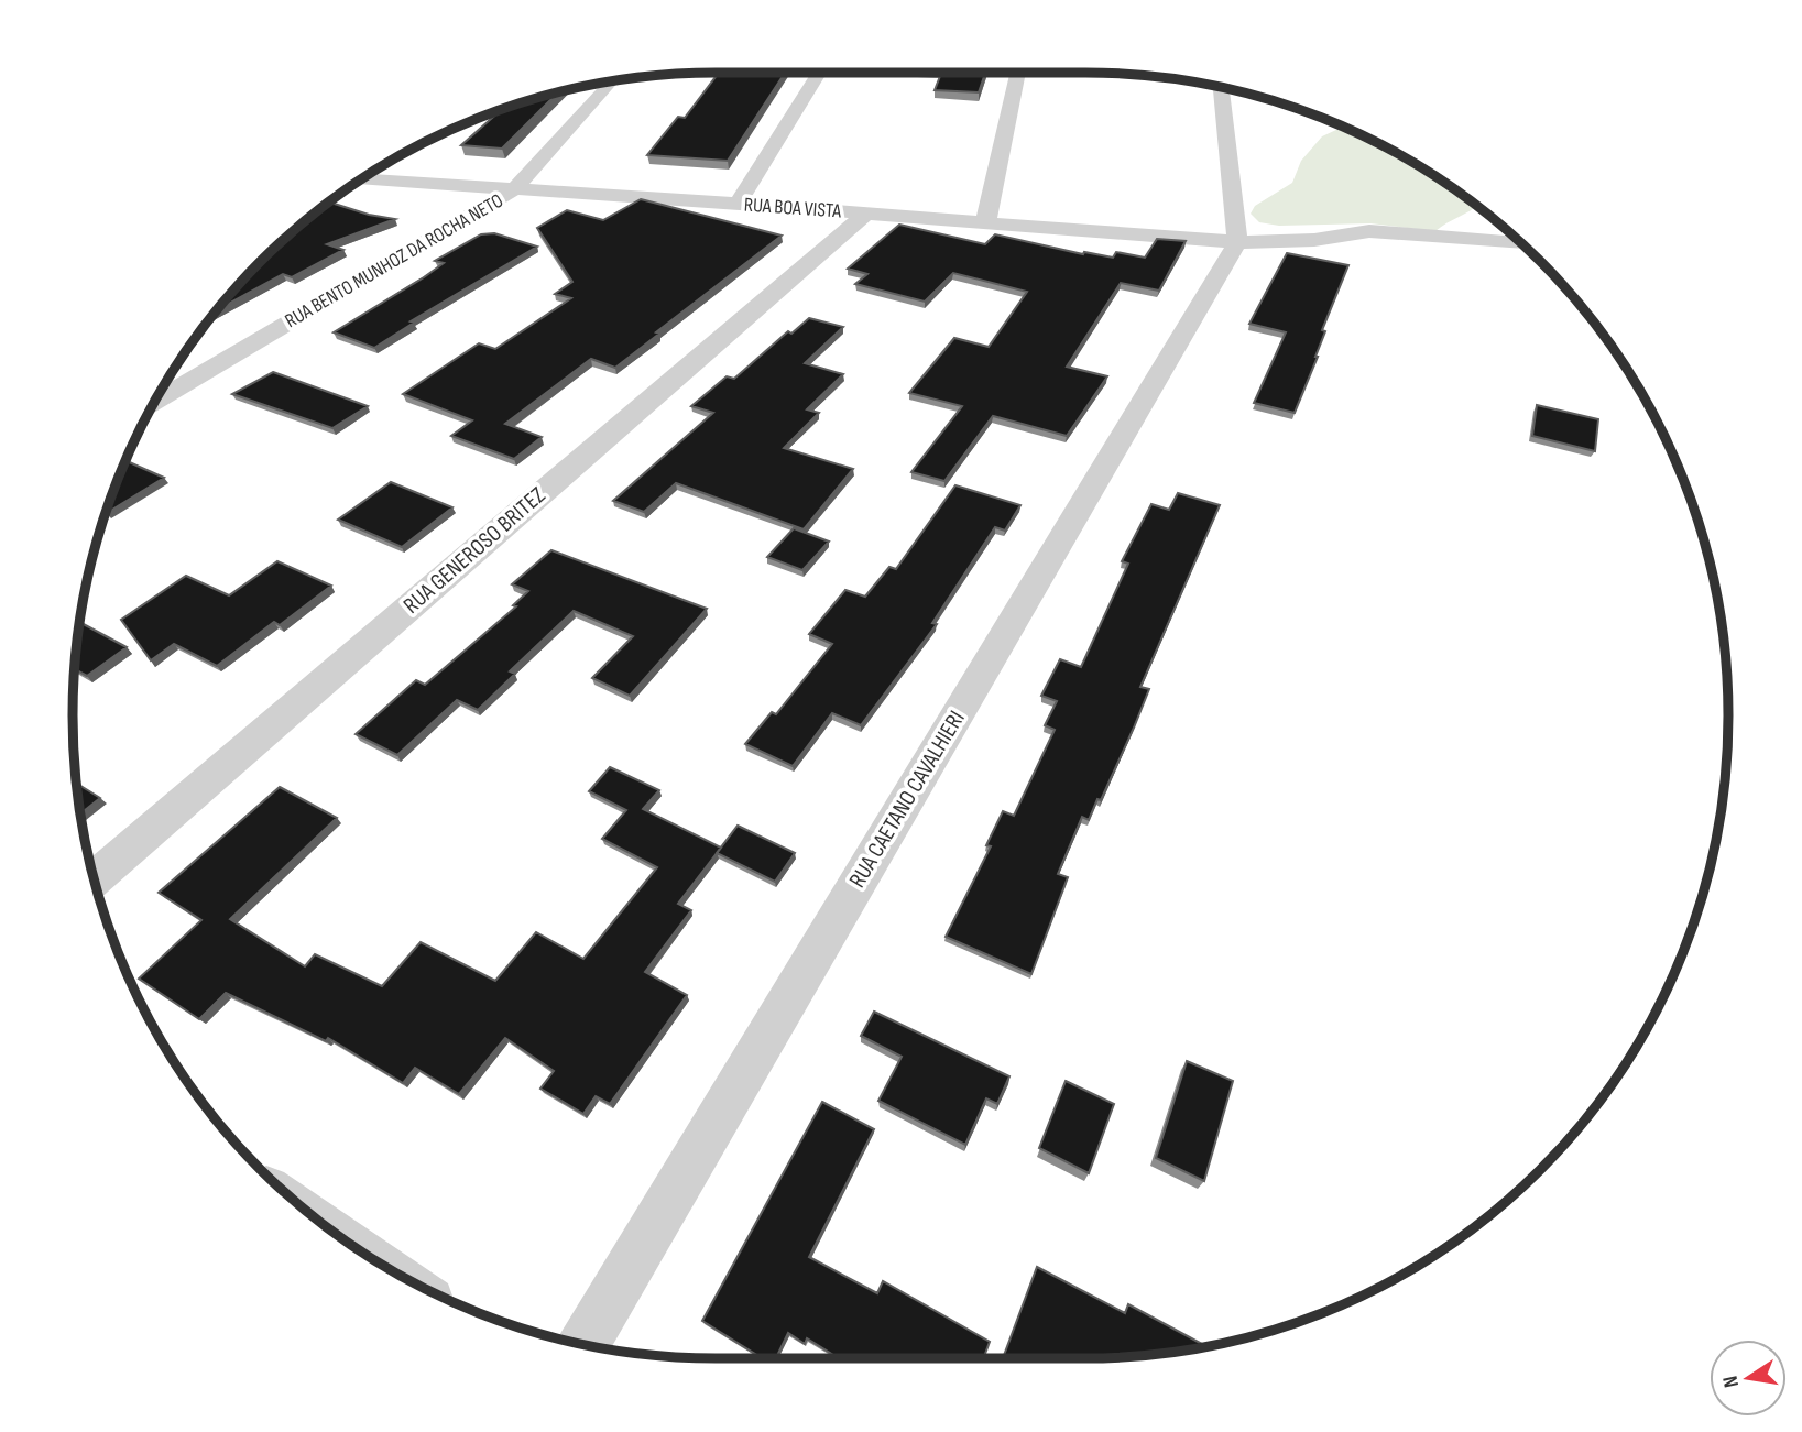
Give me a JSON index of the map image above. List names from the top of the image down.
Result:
{
  "streets": {
    "street": [
      "RUA BOA VISTA",
      "RUA BENTO MUNHOZ DA ROCHA NETO",
      "RUA GENEROSO BRITEZ",
      "RUA CAETANO CAVALHIERI"
    ]
  },
  "crossings": [
    ["RUA BOA VISTA", "RUA BENTO MUNHOZ DA ROCHA NETO"],
    ["RUA BOA VISTA", "RUA GENEROSO BRITEZ"],
    ["RUA BOA VISTA", "RUA CAETANO CAVALHIERI"]
  ],
  "north": "left"
}
